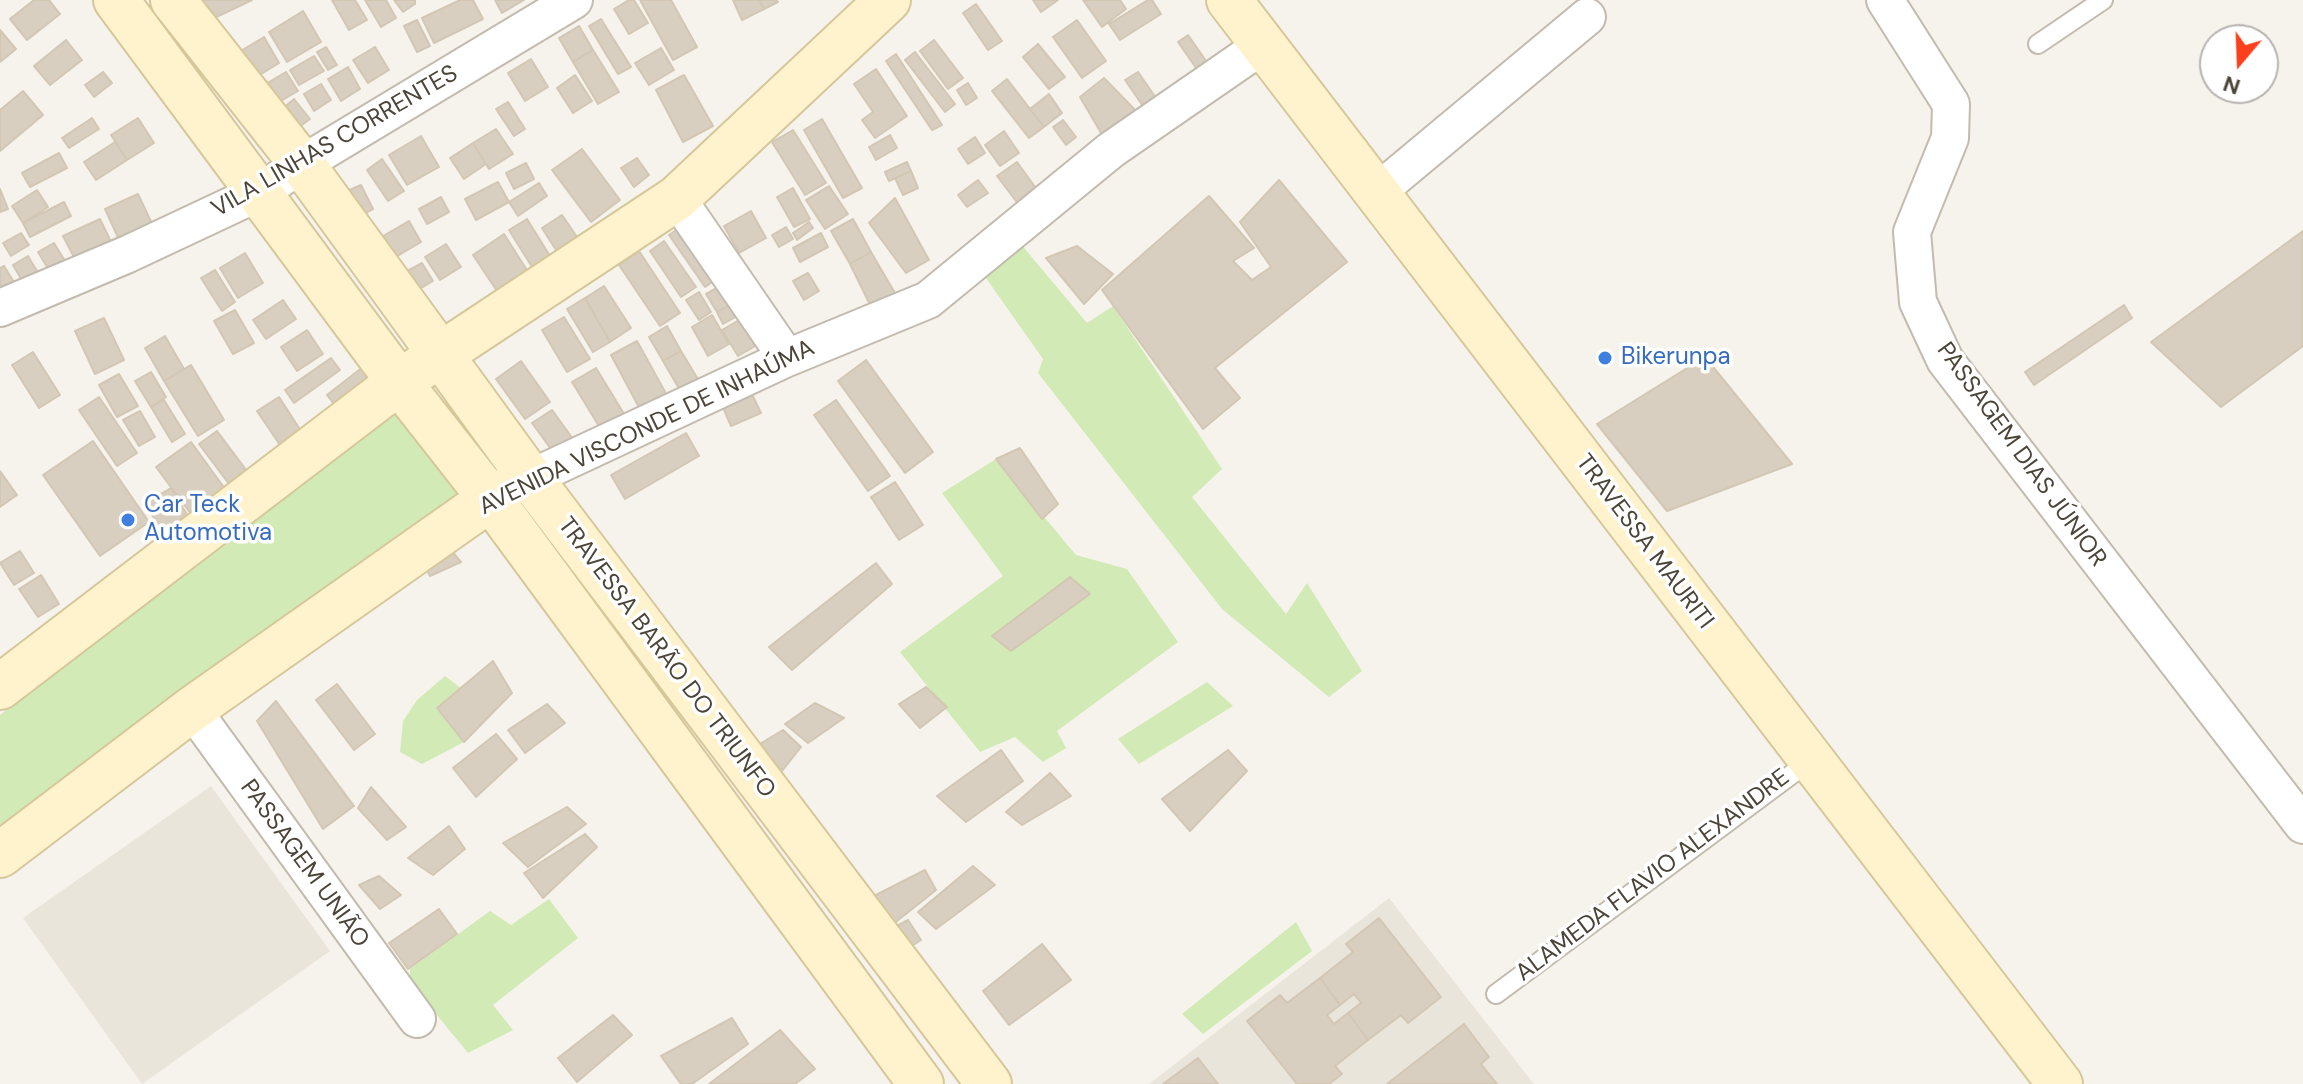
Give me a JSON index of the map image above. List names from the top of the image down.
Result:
{
  "streets": {
    "street": [
      "VILA LINHAS CORRENTES",
      "AVENIDA VISCONDE DE INHAÚMA",
      "PASSAGEM DIAS JÚNIOR",
      "TRAVESSA MAURITI",
      "TRAVESSA BARÃO DO TRIUNFO",
      "PASSAGEM UNIÃO"
    ],
    "lane": ["ALAMEDA FLAVIO ALEXANDRE"]
  },
  "crossings": [
    ["VILA LINHAS CORRENTES", "TRAVESSA BARÃO DO TRIUNFO"],
    ["AVENIDA VISCONDE DE INHAÚMA", "TRAVESSA MAURITI"],
    ["AVENIDA VISCONDE DE INHAÚMA", "TRAVESSA BARÃO DO TRIUNFO"],
    ["AVENIDA VISCONDE DE INHAÚMA", "PASSAGEM UNIÃO"],
    ["TRAVESSA MAURITI", "ALAMEDA FLAVIO ALEXANDRE"]
  ],
  "places": ["Bikerunpa", "Car Teck Automotiva"],
  "north": "bottom"
}
